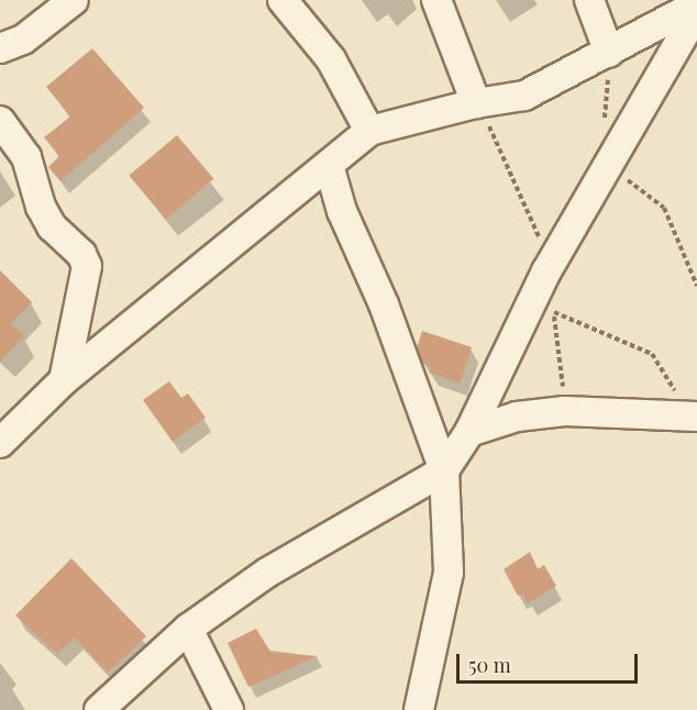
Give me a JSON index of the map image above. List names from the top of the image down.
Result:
{
  "scale_bar": "50 m"
}
